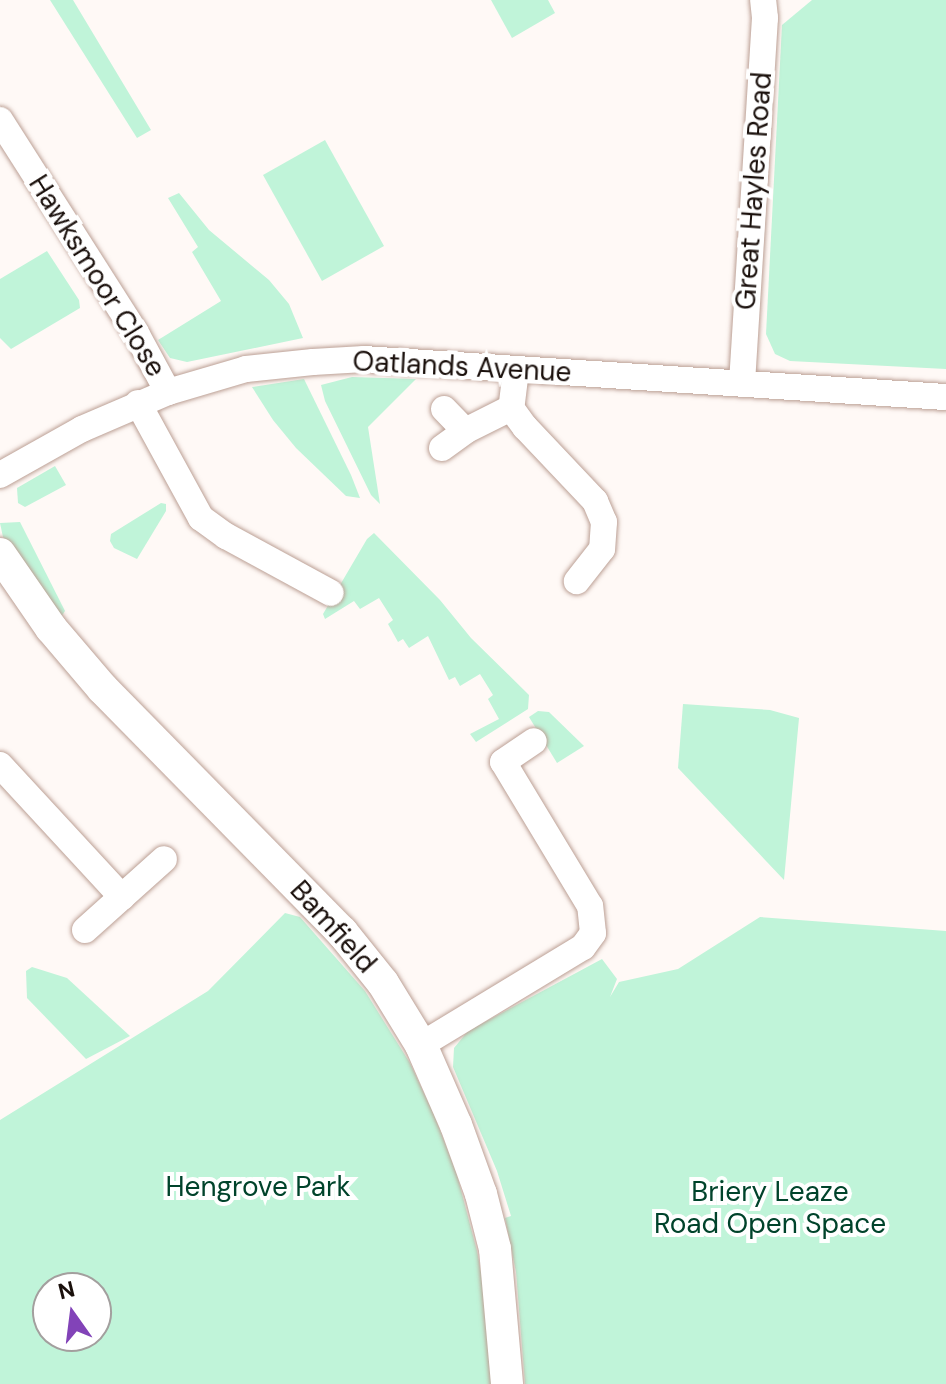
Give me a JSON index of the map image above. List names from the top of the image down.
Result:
{
  "streets": {
    "street": [
      "Great Hayles Road",
      "Hawksmoor Close",
      "Oatlands Avenue",
      "Bamfield"
    ]
  },
  "crossings": [
    ["Great Hayles Road", "Oatlands Avenue"],
    ["Hawksmoor Close", "Oatlands Avenue"]
  ],
  "parks": ["Hengrove Park", "Briery Leaze Road Open Space"],
  "north": "top"
}
